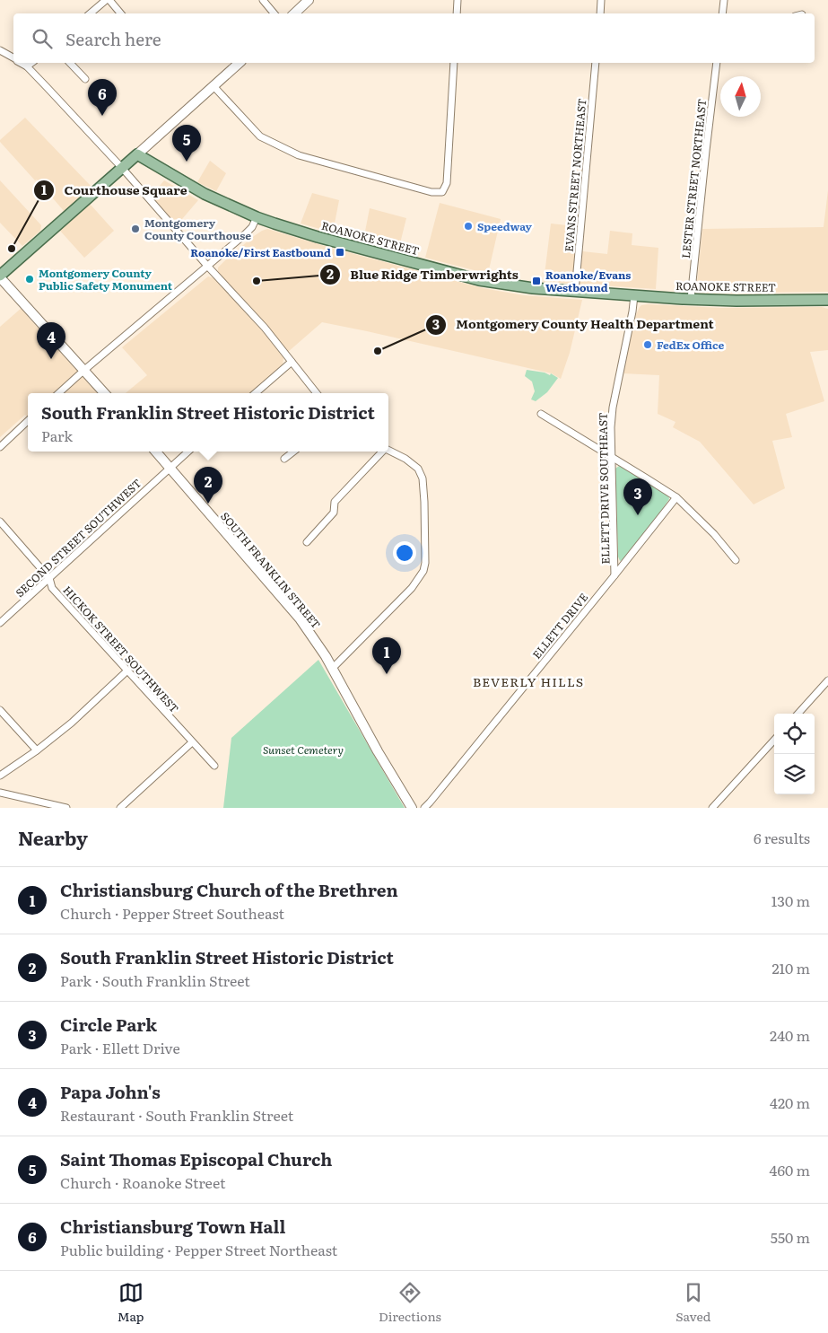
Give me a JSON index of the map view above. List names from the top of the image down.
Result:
{
  "streets": {
    "main road": ["ROANOKE STREET", "SOUTH FRANKLIN STREET"],
    "street": [
      "EVANS STREET NORTHEAST",
      "LESTER STREET NORTHEAST",
      "ELLETT DRIVE SOUTHEAST",
      "SECOND STREET SOUTHWEST",
      "ELLETT DRIVE",
      "HICKOK STREET SOUTHWEST"
    ]
  },
  "crossings": [
    ["EVANS STREET NORTHEAST", "ROANOKE STREET"],
    ["LESTER STREET NORTHEAST", "ROANOKE STREET"],
    ["ROANOKE STREET", "ELLETT DRIVE SOUTHEAST"],
    ["ELLETT DRIVE SOUTHEAST", "ELLETT DRIVE"],
    ["SECOND STREET SOUTHWEST", "SOUTH FRANKLIN STREET"],
    ["SECOND STREET SOUTHWEST", "HICKOK STREET SOUTHWEST"]
  ],
  "districts": ["BEVERLY HILLS"],
  "parks": ["Sunset Cemetery"],
  "places": {
    "other": [
      "Speedway",
      "Montgomery County Courthouse",
      "Courthouse Square",
      "Montgomery County Public Safety Monument",
      "Blue Ridge Timberwrights",
      "FedEx Office",
      "Montgomery County Health Department"
    ],
    "transit": ["Roanoke/First Eastbound", "Roanoke/Evans Westbound"]
  },
  "north": "top",
  "page": {
    "search": "Search here",
    "pins": [
      "6",
      "5",
      "4",
      "2",
      "3",
      "1"
    ],
    "popup": ["South Franklin Street Historic District", "Park"],
    "heading": ["Nearby", "6 results"],
    "list": [
      {
        "mark": "1",
        "name": "Christiansburg Church of the Brethren",
        "note": "Church · Pepper Street Southeast",
        "value": "130 m"
      },
      {
        "mark": "2",
        "name": "South Franklin Street Historic District",
        "note": "Park · South Franklin Street",
        "value": "210 m"
      },
      {
        "mark": "3",
        "name": "Circle Park",
        "note": "Park · Ellett Drive",
        "value": "240 m"
      },
      {
        "mark": "4",
        "name": "Papa John's",
        "note": "Restaurant · South Franklin Street",
        "value": "420 m"
      },
      {
        "mark": "5",
        "name": "Saint Thomas Episcopal Church",
        "note": "Church · Roanoke Street",
        "value": "460 m"
      },
      {
        "mark": "6",
        "name": "Christiansburg Town Hall",
        "note": "Public building · Pepper Street Northeast",
        "value": "550 m"
      }
    ],
    "nav": ["Map", "Directions", "Saved"]
  }
}
